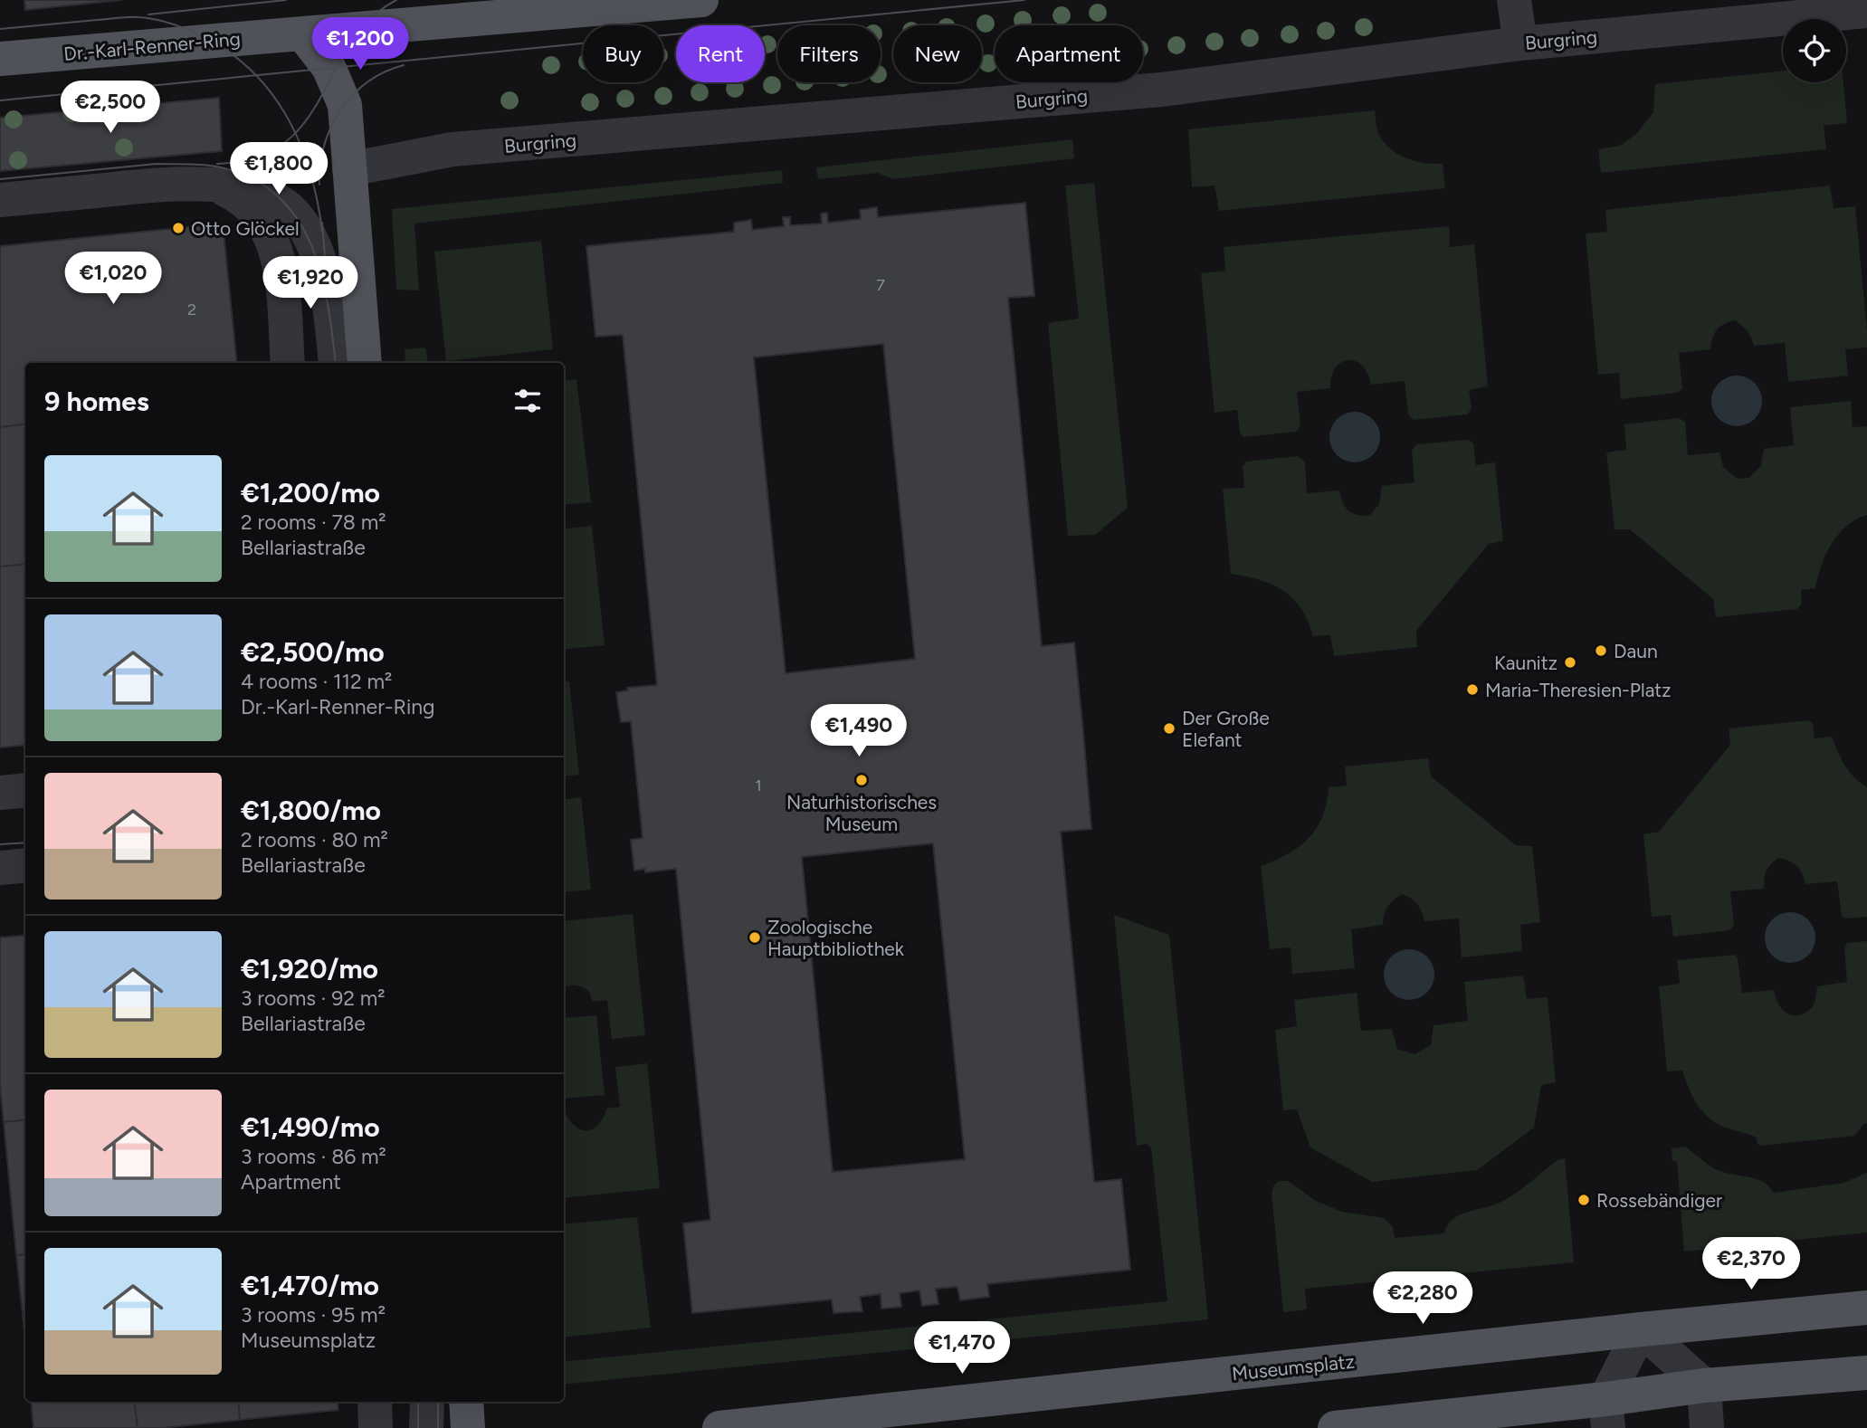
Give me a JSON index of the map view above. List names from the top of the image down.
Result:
{
  "streets": {
    "main road": ["Dr.-Karl-Renner-Ring", "Museumsplatz"],
    "street": ["Burgring"]
  },
  "places": [
    "Otto Glöckel",
    "Daun",
    "Kaunitz",
    "Maria-Theresien-Platz",
    "Der Große Elefant",
    "Naturhistorisches Museum",
    "Zoologische Hauptbibliothek",
    "Rossebändiger"
  ],
  "house_numbers": ["7", "2", "1"],
  "page": {
    "price": [
      "€1,200",
      "€2,500",
      "€1,800",
      "€1,020",
      "€1,920",
      "€1,490",
      "€2,370",
      "€2,280",
      "€1,470"
    ],
    "chip": [
      "Buy",
      "Rent",
      "Filters",
      "New",
      "Apartment"
    ],
    "heading": "9 homes",
    "list": [
      {
        "name": "€1,200/mo",
        "note": "2 rooms · 78 m² · Bellariastraße"
      },
      {
        "name": "€2,500/mo",
        "note": "4 rooms · 112 m² · Dr.-Karl-Renner-Ring"
      },
      {
        "name": "€1,800/mo",
        "note": "2 rooms · 80 m² · Bellariastraße"
      },
      {
        "name": "€1,920/mo",
        "note": "3 rooms · 92 m² · Bellariastraße"
      },
      {
        "name": "€1,490/mo",
        "note": "3 rooms · 86 m² · Apartment"
      },
      {
        "name": "€1,470/mo",
        "note": "3 rooms · 95 m² · Museumsplatz"
      }
    ]
  }
}
